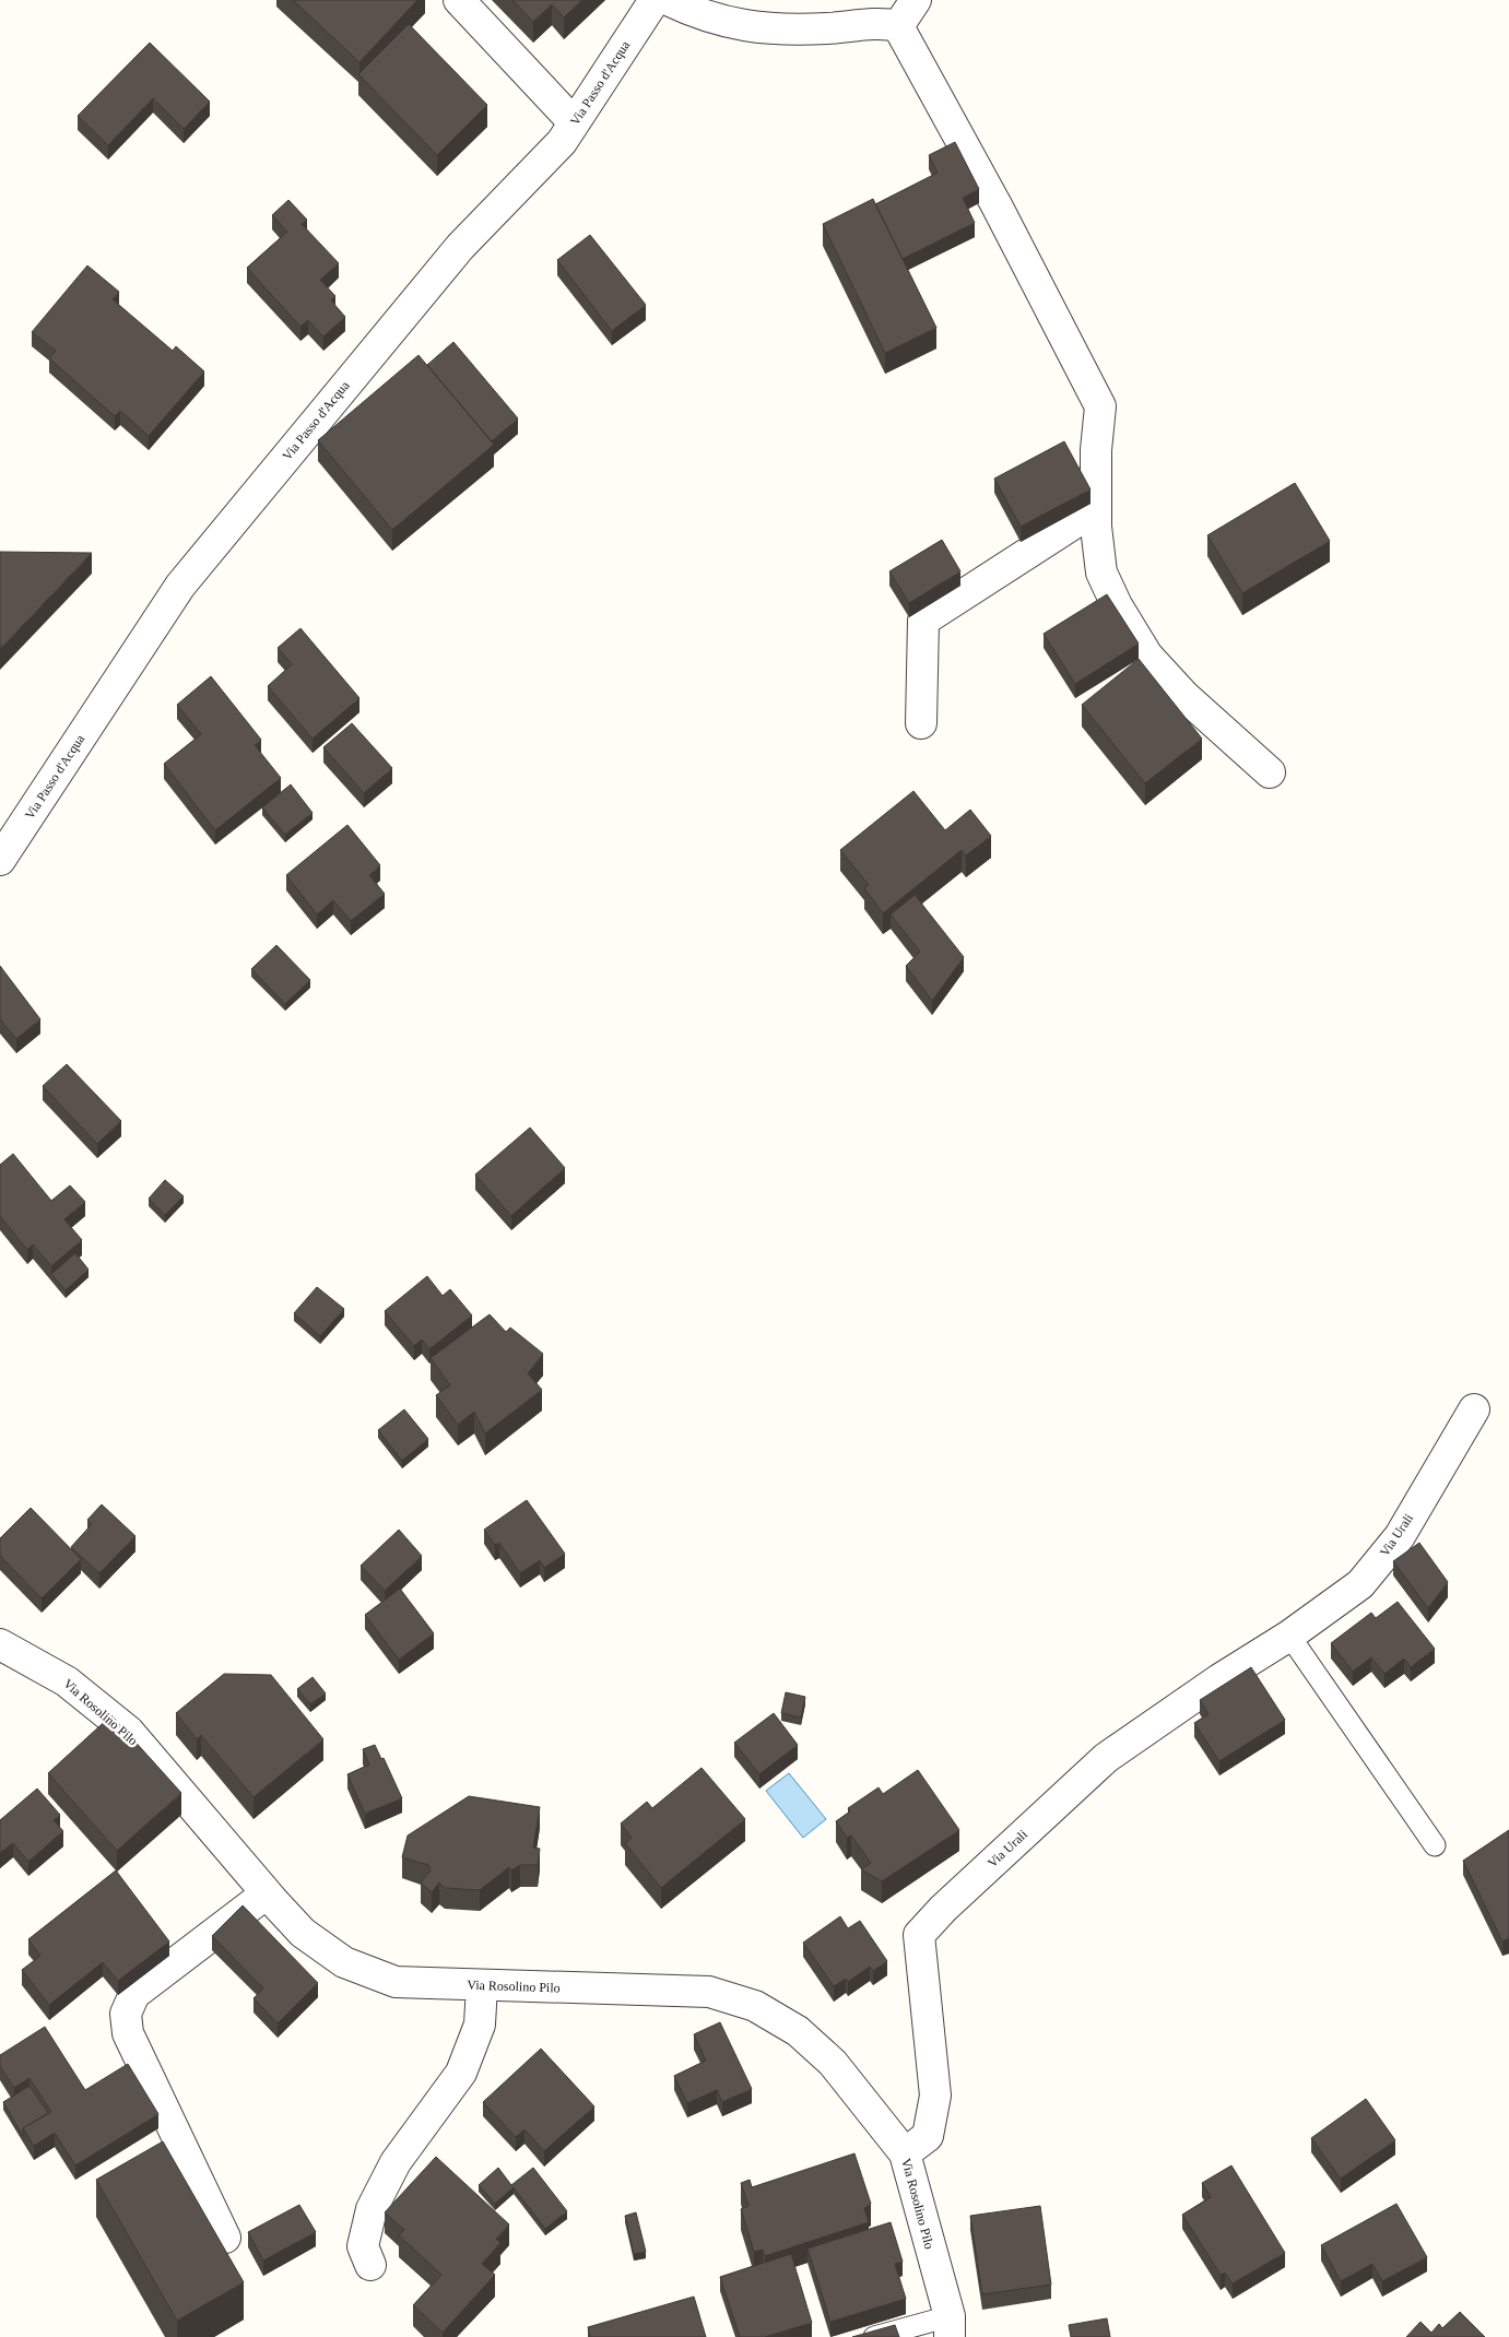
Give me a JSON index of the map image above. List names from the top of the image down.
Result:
{
  "streets": {
    "street": ["Via Passo d'Acqua", "Via Urali", "Via Rosolino Pilo"]
  },
  "crossings": [
    ["Via Urali", "Via Rosolino Pilo"]
  ]
}
